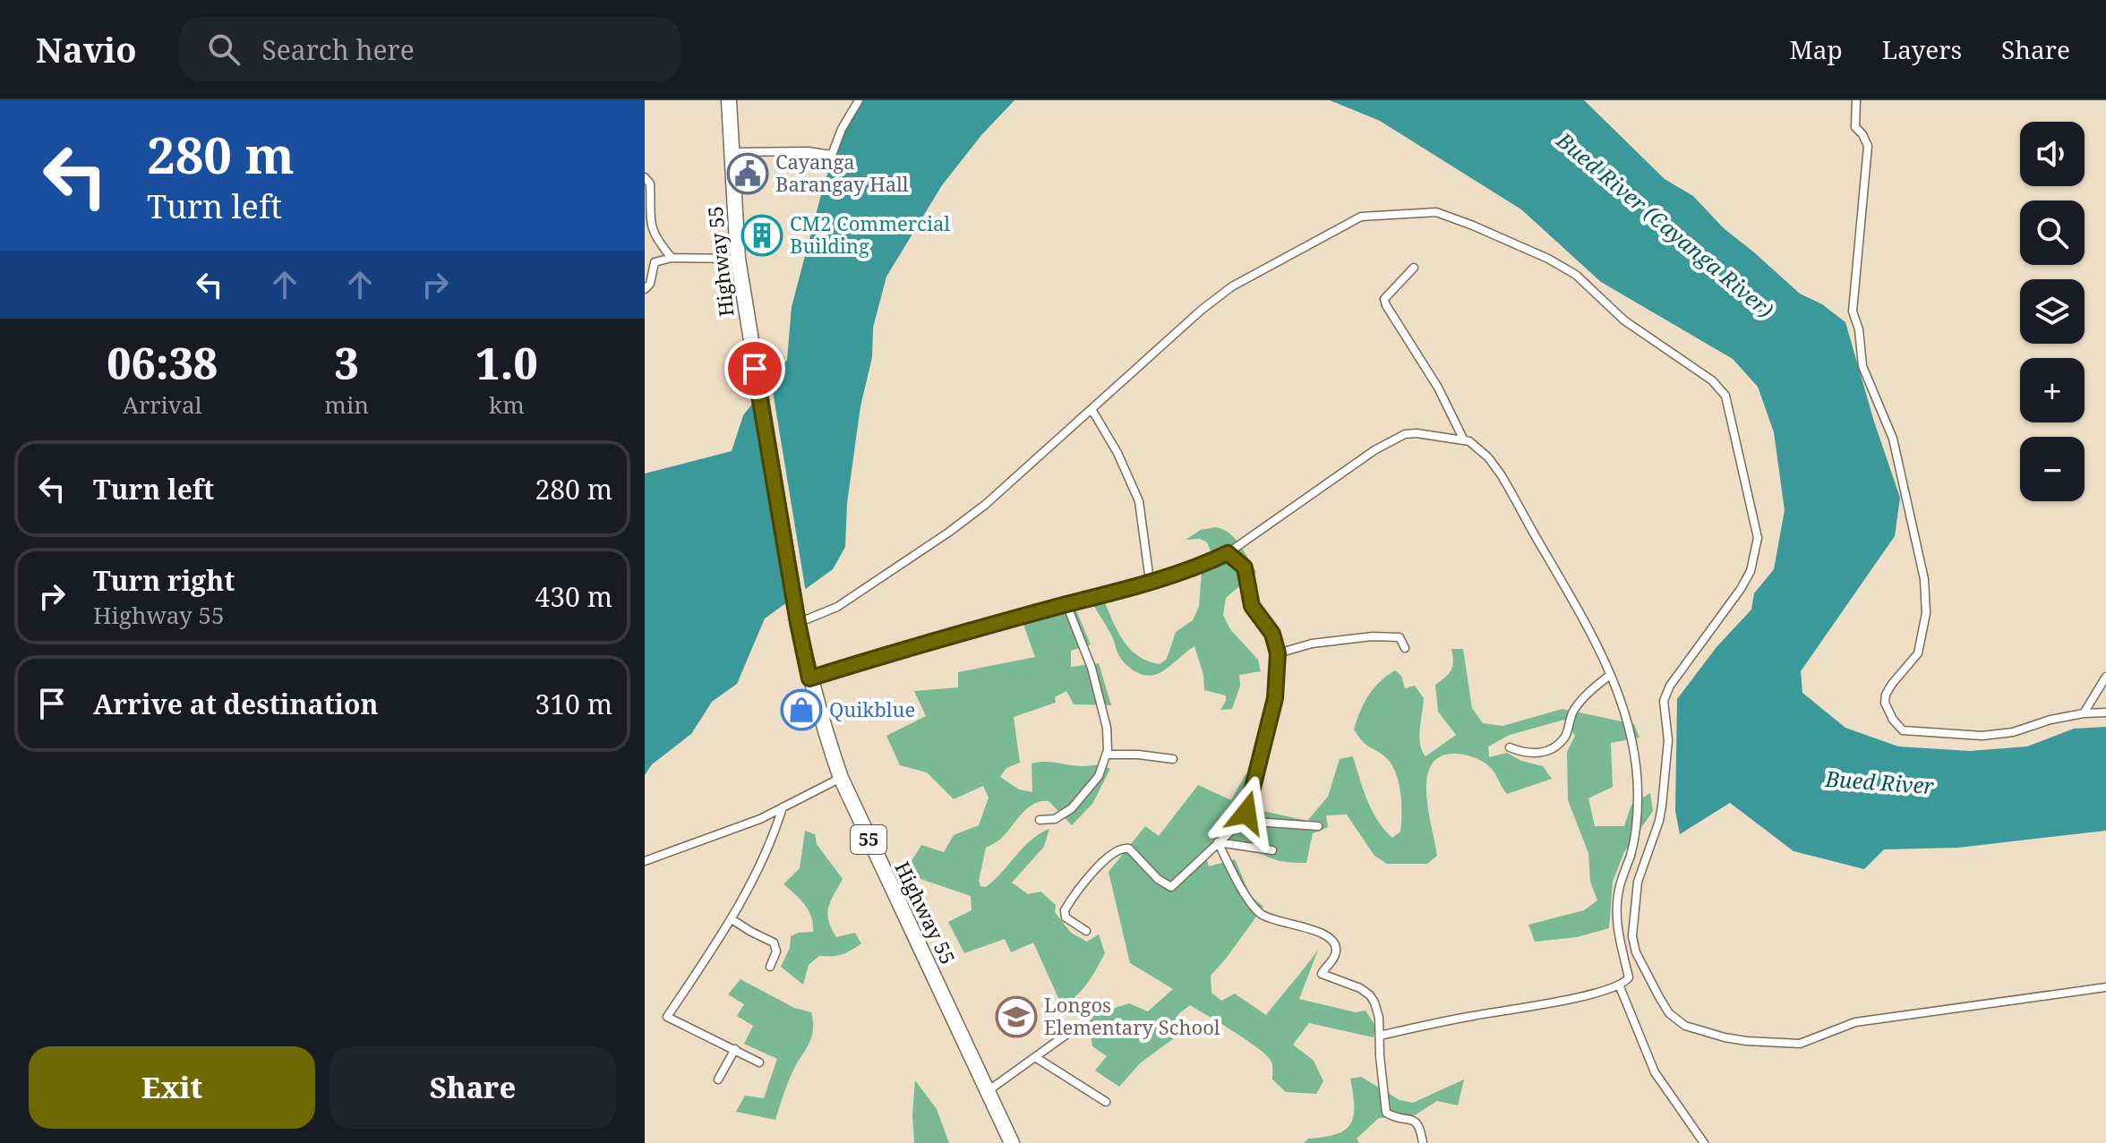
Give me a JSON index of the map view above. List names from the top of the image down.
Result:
{
  "streets": {
    "highway": ["Highway 55", "55"]
  },
  "water": ["Bued River (Cayanga River)", "Bued River"],
  "places": {
    "public building": ["Cayanga Barangay Hall"],
    "building": ["CM2 Commercial Building"],
    "shop": ["Quikblue"],
    "school or university": ["Longos Elementary School"]
  },
  "page": {
    "header": "Navio",
    "search": "Search here",
    "nav": ["Map", "Layers", "Share"],
    "turn": ["280 m", "Turn left"],
    "map_buttons": ["+", "−"],
    "eta": [
      "06:38",
      "Arrival",
      "3",
      "min",
      "1.0",
      "km"
    ],
    "list": [
      {
        "name": "Turn left",
        "value": "280 m"
      },
      {
        "name": "Turn right",
        "note": "Highway 55",
        "value": "430 m"
      },
      {
        "name": "Arrive at destination",
        "value": "310 m"
      }
    ],
    "buttons": ["Exit", "Share"]
  }
}
